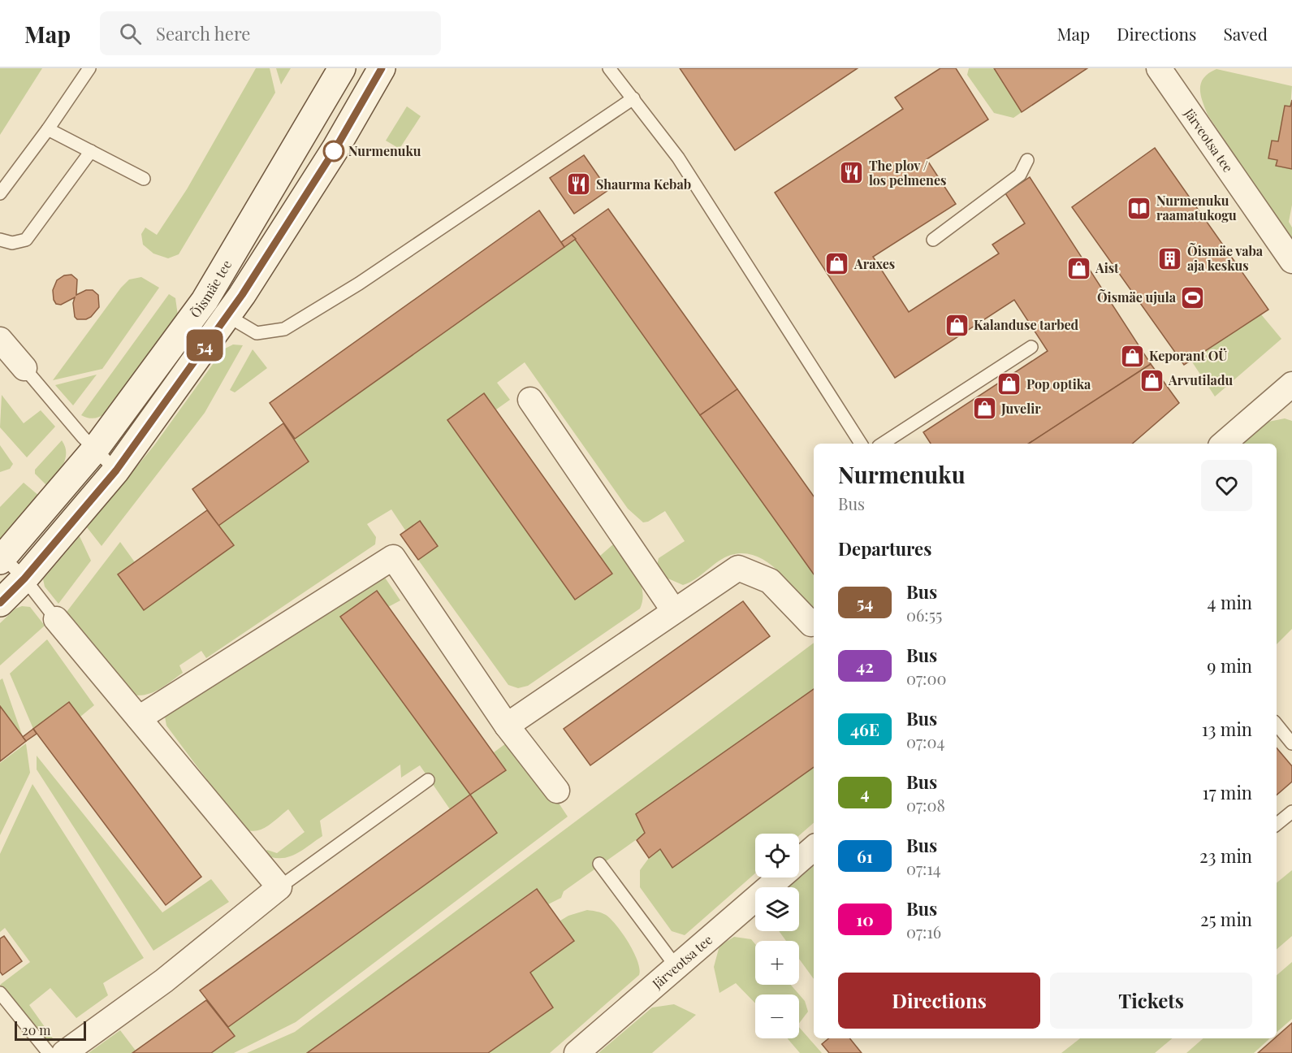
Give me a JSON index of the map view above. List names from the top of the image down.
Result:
{
  "streets": {
    "main road": ["Õismäe tee"],
    "street": ["Järveotsa tee"]
  },
  "places": {
    "other": ["Nurmenuku"],
    "restaurant": ["The plov / los pelmenes", "Shaurma Kebab"],
    "library": ["Nurmenuku raamatukogu"],
    "building": ["Õismäe vaba aja keskus"],
    "shop": [
      "Araxes",
      "Aist",
      "Kalanduse tarbed",
      "Keporant OÜ",
      "Arvutiladu",
      "Pop optika",
      "Juvelir"
    ],
    "sports": ["Õismäe ujula"]
  },
  "lines": ["bus line 54"],
  "scale_bar": "20 m",
  "page": {
    "header": "Map",
    "search": "Search here",
    "nav": ["Map", "Directions", "Saved"],
    "on_map": "54",
    "heading": [
      ["Nurmenuku", "Bus"],
      "Departures"
    ],
    "list": [
      {
        "mark": "54",
        "name": "Bus",
        "note": "06:55",
        "value": "4 min"
      },
      {
        "mark": "42",
        "name": "Bus",
        "note": "07:00",
        "value": "9 min"
      },
      {
        "mark": "46E",
        "name": "Bus",
        "note": "07:04",
        "value": "13 min"
      },
      {
        "mark": "4",
        "name": "Bus",
        "note": "07:08",
        "value": "17 min"
      },
      {
        "mark": "61",
        "name": "Bus",
        "note": "07:14",
        "value": "23 min"
      },
      {
        "mark": "10",
        "name": "Bus",
        "note": "07:16",
        "value": "25 min"
      }
    ],
    "map_buttons": ["+", "−"],
    "buttons": ["Directions", "Tickets"],
    "scale": "20 m"
  }
}
